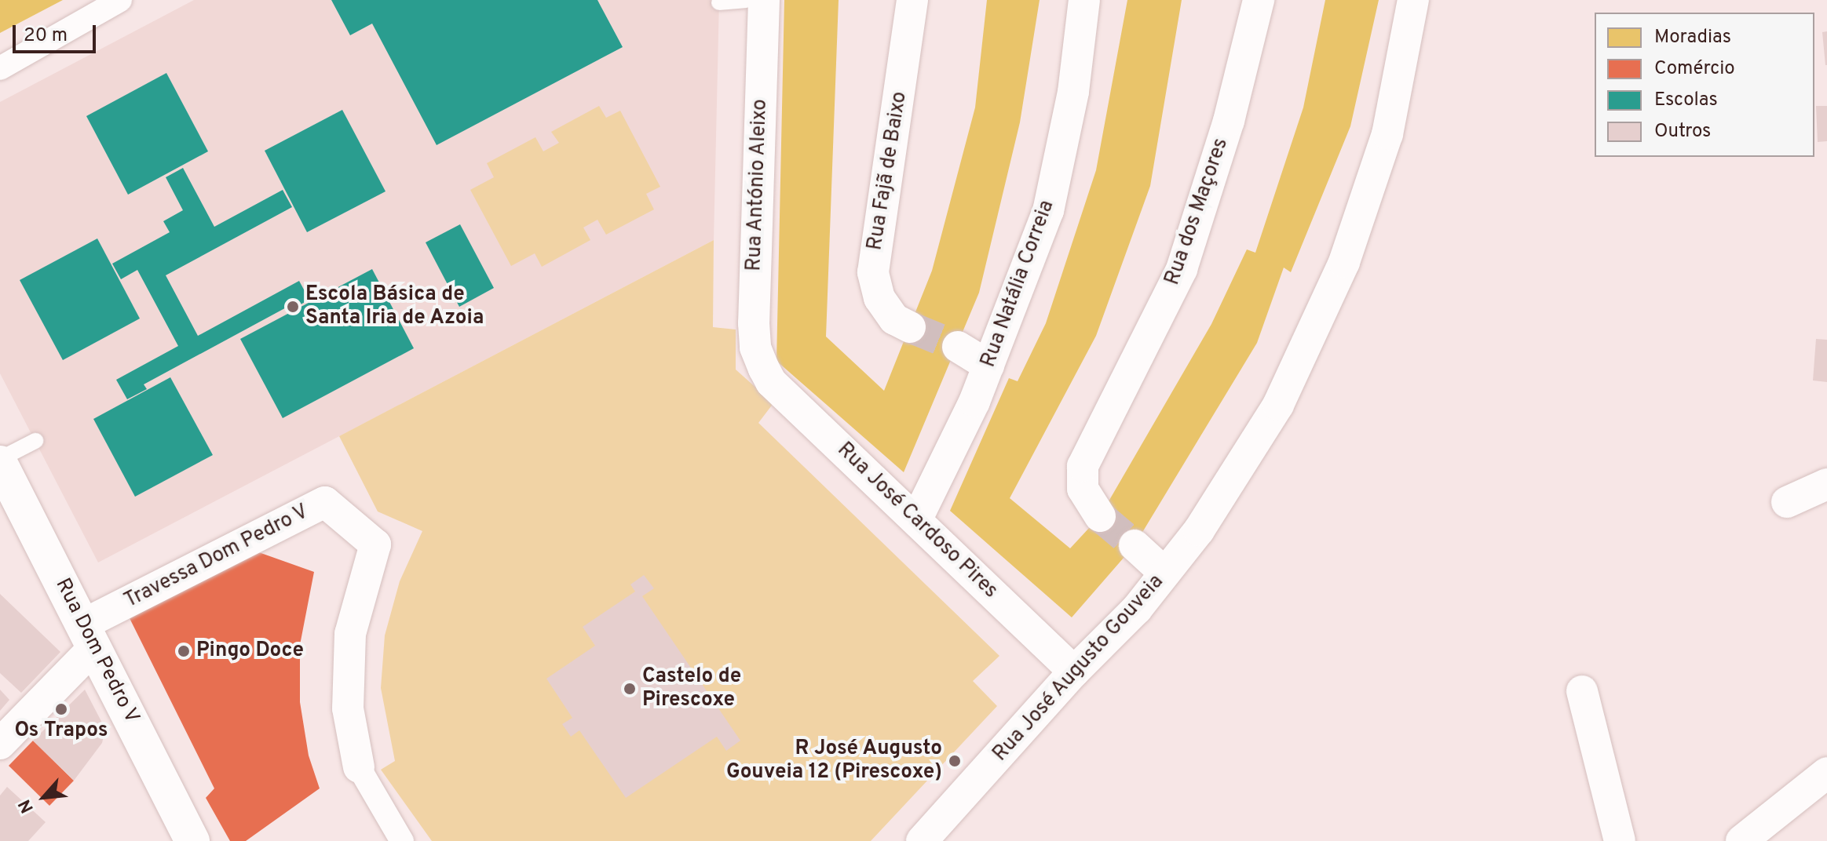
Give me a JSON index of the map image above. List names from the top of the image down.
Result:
{
  "streets": {
    "street": [
      "Rua Fajã de Baixo",
      "Rua António Aleixo",
      "Rua dos Maçores",
      "Rua Natália Correia",
      "Rua José Cardoso Pires",
      "Travessa Dom Pedro V",
      "Rua Dom Pedro V",
      "Rua José Augusto Gouveia"
    ]
  },
  "crossings": [
    ["Rua António Aleixo", "Rua José Cardoso Pires"],
    ["Rua Natália Correia", "Rua José Cardoso Pires"],
    ["Rua José Cardoso Pires", "Rua José Augusto Gouveia"],
    ["Travessa Dom Pedro V", "Rua Dom Pedro V"]
  ],
  "places": [
    "Escola Básica de Santa Iria de Azoia",
    "Pingo Doce",
    "Castelo de Pirescoxe",
    "Os Trapos",
    "R José Augusto Gouveia 12 (Pirescoxe)"
  ],
  "legend": [
    "Moradias",
    "Comércio",
    "Escolas",
    "Outros"
  ],
  "scale_bar": "20 m",
  "north": "bottom left"
}
